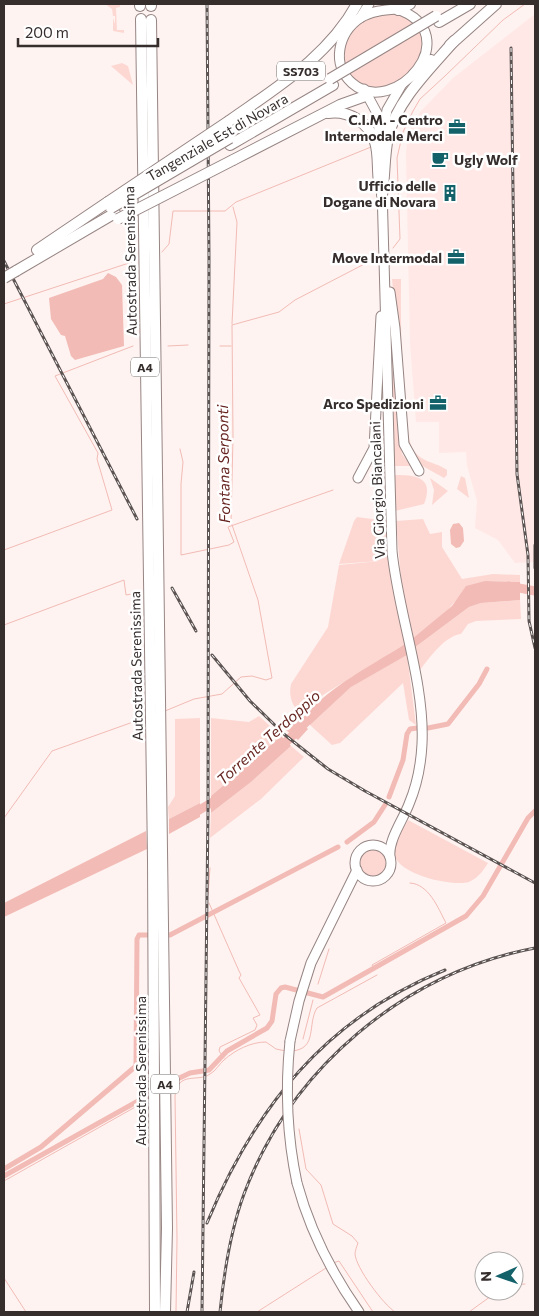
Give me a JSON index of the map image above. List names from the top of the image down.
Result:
{
  "streets": {
    "highway": [
      "SS703",
      "Tangenziale Est di Novara",
      "Autostrada Serenissima",
      "A4"
    ],
    "main road": ["Via Giorgio Biancalani"]
  },
  "crossings": [
    ["SS703", "Tangenziale Est di Novara"],
    ["SS703", "Via Giorgio Biancalani"]
  ],
  "water": ["Fontana Serponti", "Torrente Terdoppio"],
  "places": {
    "office": ["C.I.M. - Centro Intermodale Merci", "Move Intermodal", "Arco Spedizioni"],
    "cafe": ["Ugly Wolf"],
    "building": ["Ufficio delle Dogane di Novara"]
  },
  "scale_bar": "200 m",
  "north": "left"
}
